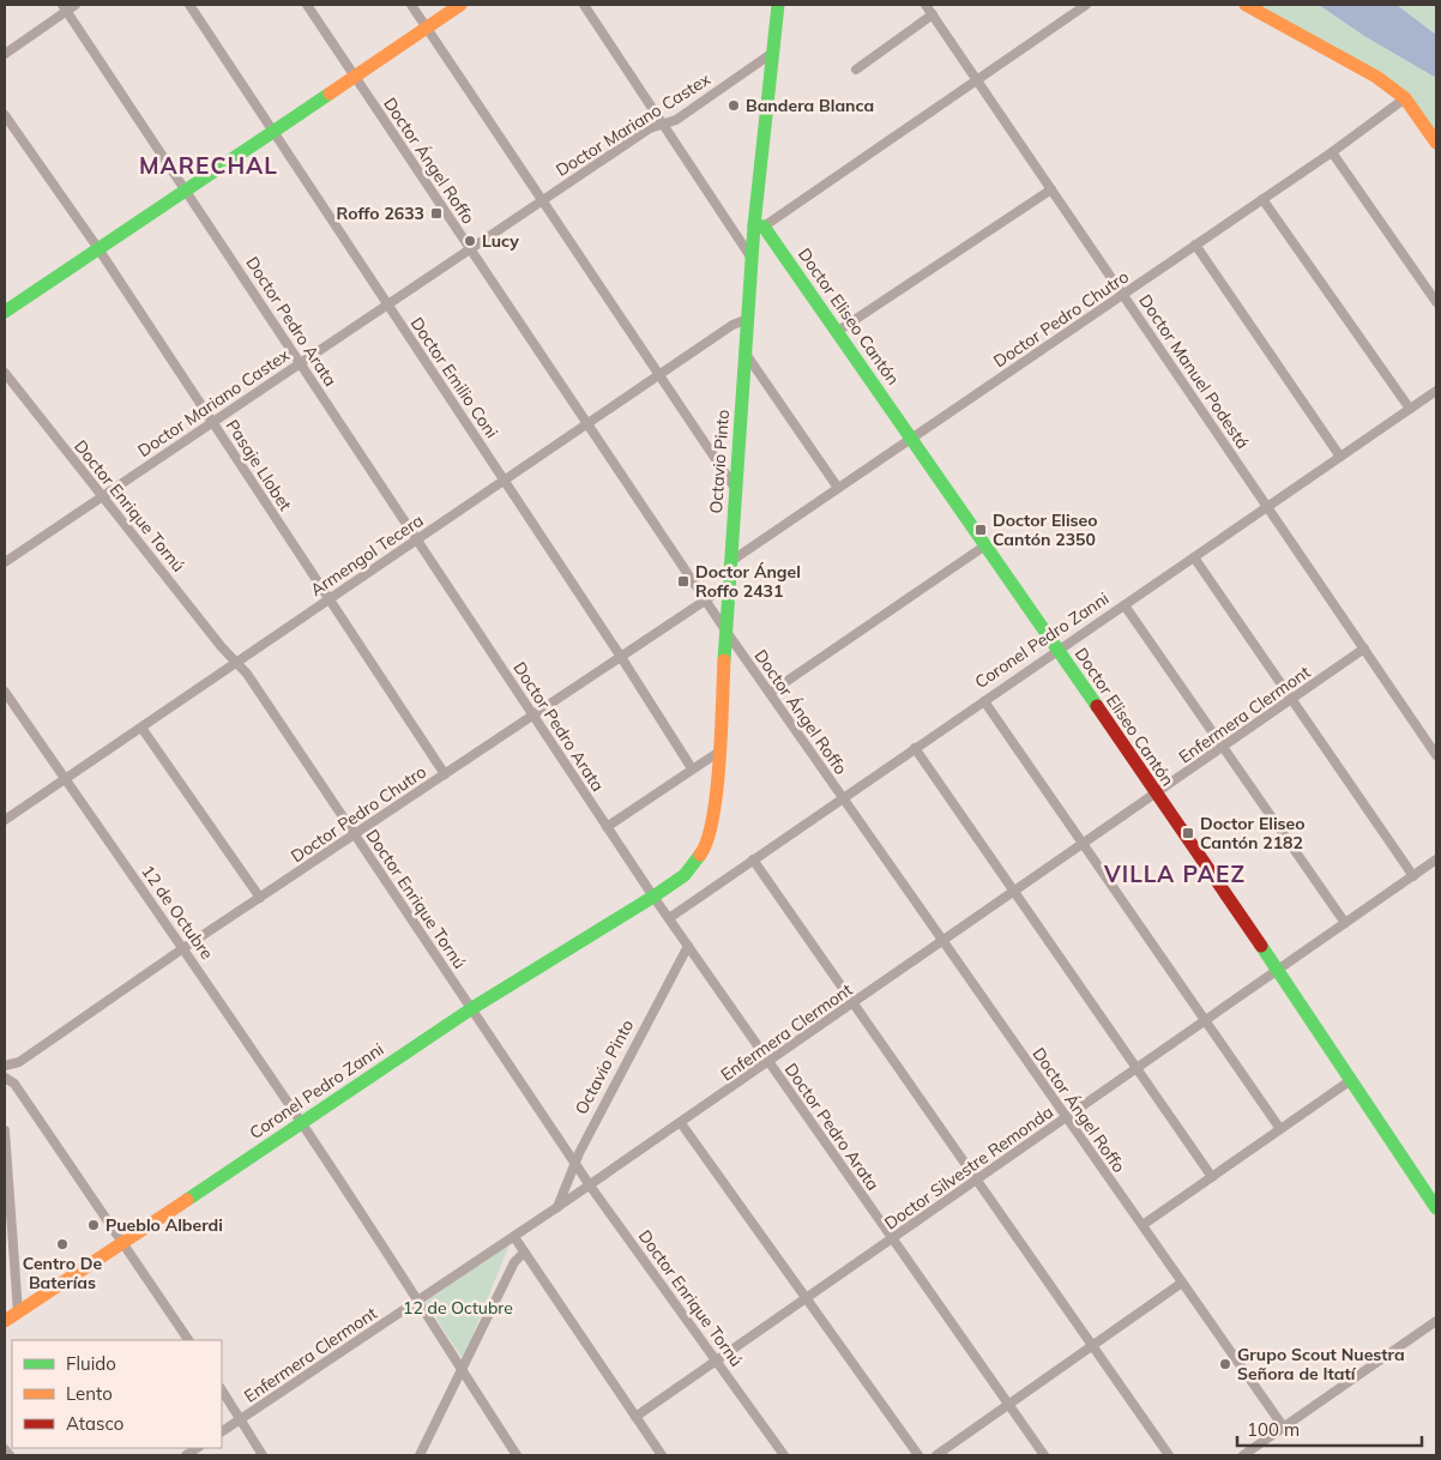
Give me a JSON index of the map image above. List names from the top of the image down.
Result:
{
  "streets": {
    "main road": ["Doctor Eliseo Cantón", "Octavio Pinto", "Coronel Pedro Zanni"],
    "street": [
      "Doctor Mariano Castex",
      "Doctor Ángel Roffo",
      "Doctor Pedro Chutro",
      "Doctor Pedro Arata",
      "Doctor Manuel Podestá",
      "Doctor Emilio Coni",
      "Pasaje Llobet",
      "Doctor Enrique Tornú",
      "Armengol Tecera",
      "Enfermera Clermont",
      "12 de Octubre",
      "Doctor Silvestre Remonda"
    ]
  },
  "crossings": [
    ["Doctor Mariano Castex", "Doctor Ángel Roffo"],
    ["Doctor Mariano Castex", "Doctor Pedro Arata"],
    ["Doctor Mariano Castex", "Doctor Emilio Coni"],
    ["Doctor Mariano Castex", "Octavio Pinto"],
    ["Doctor Mariano Castex", "Pasaje Llobet"],
    ["Doctor Mariano Castex", "Doctor Enrique Tornú"],
    ["Doctor Ángel Roffo", "Doctor Pedro Chutro"],
    ["Doctor Ángel Roffo", "Octavio Pinto"],
    ["Doctor Ángel Roffo", "Armengol Tecera"],
    ["Doctor Ángel Roffo", "Coronel Pedro Zanni"],
    ["Doctor Ángel Roffo", "Enfermera Clermont"],
    ["Doctor Ángel Roffo", "Doctor Silvestre Remonda"],
    ["Doctor Eliseo Cantón", "Doctor Pedro Chutro"],
    ["Doctor Eliseo Cantón", "Octavio Pinto"],
    ["Doctor Eliseo Cantón", "Coronel Pedro Zanni"],
    ["Doctor Eliseo Cantón", "Enfermera Clermont"],
    ["Doctor Eliseo Cantón", "Doctor Silvestre Remonda"],
    ["Doctor Pedro Chutro", "Doctor Pedro Arata"],
    ["Doctor Pedro Chutro", "Doctor Manuel Podestá"],
    ["Doctor Pedro Chutro", "Doctor Emilio Coni"],
    ["Doctor Pedro Chutro", "Octavio Pinto"],
    ["Doctor Pedro Chutro", "Pasaje Llobet"],
    ["Doctor Pedro Chutro", "Doctor Enrique Tornú"],
    ["Doctor Pedro Chutro", "12 de Octubre"],
    ["Doctor Pedro Arata", "Octavio Pinto"],
    ["Doctor Pedro Arata", "Armengol Tecera"],
    ["Doctor Pedro Arata", "Coronel Pedro Zanni"],
    ["Doctor Pedro Arata", "Enfermera Clermont"],
    ["Doctor Pedro Arata", "Doctor Silvestre Remonda"],
    ["Doctor Manuel Podestá", "Coronel Pedro Zanni"],
    ["Doctor Manuel Podestá", "Enfermera Clermont"],
    ["Doctor Emilio Coni", "Armengol Tecera"],
    ["Octavio Pinto", "Doctor Enrique Tornú"],
    ["Octavio Pinto", "Armengol Tecera"],
    ["Octavio Pinto", "Coronel Pedro Zanni"],
    ["Octavio Pinto", "Enfermera Clermont"],
    ["Pasaje Llobet", "Armengol Tecera"],
    ["Doctor Enrique Tornú", "Armengol Tecera"],
    ["Doctor Enrique Tornú", "Coronel Pedro Zanni"],
    ["Doctor Enrique Tornú", "Enfermera Clermont"],
    ["Doctor Enrique Tornú", "Doctor Silvestre Remonda"],
    ["Armengol Tecera", "12 de Octubre"],
    ["Coronel Pedro Zanni", "12 de Octubre"],
    ["Enfermera Clermont", "12 de Octubre"]
  ],
  "districts": ["MARECHAL", "VILLA PAEZ"],
  "parks": ["12 de Octubre"],
  "places": {
    "other": [
      "Bandera Blanca",
      "Lucy",
      "Pueblo Alberdi",
      "Centro De Baterías",
      "Grupo Scout Nuestra Señora de Itatí"
    ],
    "transit": [
      "Roffo 2633",
      "Doctor Eliseo Cantón 2350",
      "Doctor Ángel Roffo 2431",
      "Doctor Eliseo Cantón 2182"
    ]
  },
  "legend": ["Fluido", "Lento", "Atasco"],
  "scale_bar": "100 m"
}
